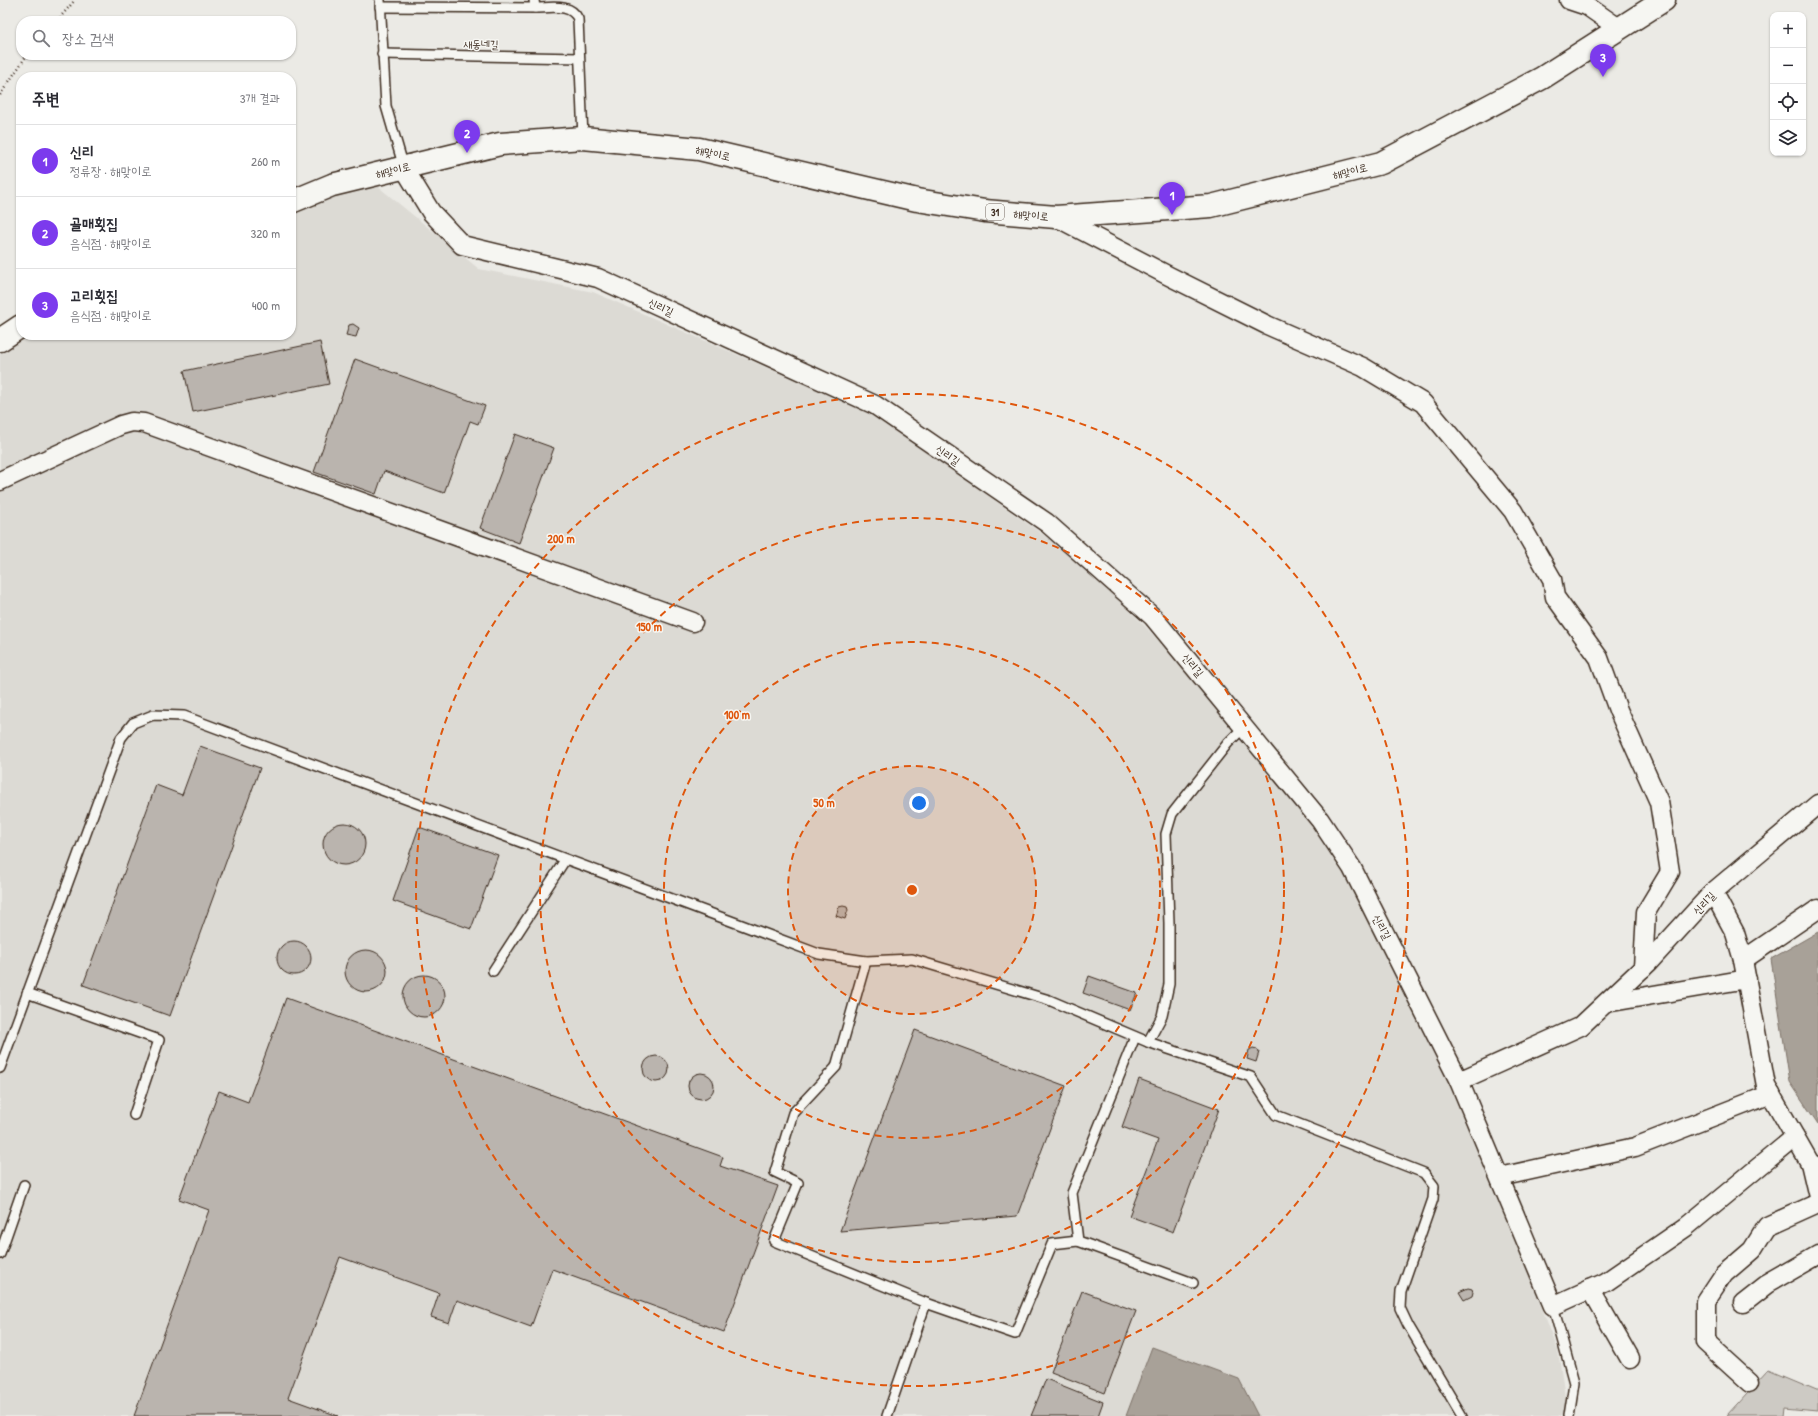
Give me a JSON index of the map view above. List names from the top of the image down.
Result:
{
  "streets": {
    "main road": ["해맞이로", "31"],
    "street": ["신리길"],
    "lane": ["새동네길"]
  },
  "crossings": [
    ["해맞이로", "신리길"]
  ],
  "page": {
    "map_buttons": ["+", "−"],
    "search": "장소 검색",
    "pins": ["3", "2", "1"],
    "heading": ["주변", "3개 결과"],
    "list": [
      {
        "mark": "1",
        "name": "신리",
        "note": "정류장 · 해맞이로",
        "value": "260 m"
      },
      {
        "mark": "2",
        "name": "골매횟집",
        "note": "음식점 · 해맞이로",
        "value": "320 m"
      },
      {
        "mark": "3",
        "name": "고리횟집",
        "note": "음식점 · 해맞이로",
        "value": "400 m"
      }
    ]
  },
  "rings": [
    "200 m",
    "150 m",
    "100 m",
    "50 m"
  ]
}
